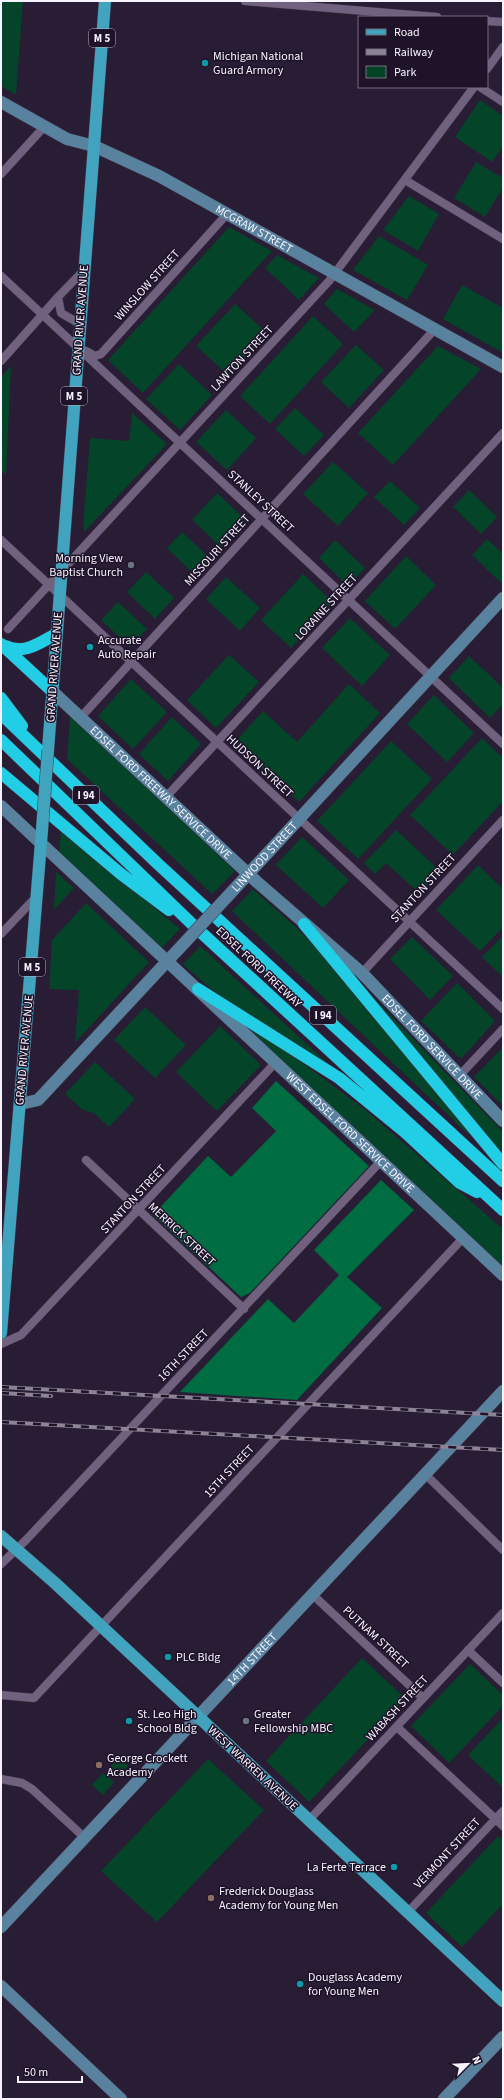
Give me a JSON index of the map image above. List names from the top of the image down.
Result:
{
  "streets": {
    "highway": ["I 94", "EDSEL FORD FREEWAY"],
    "main road": ["M 5", "GRAND RIVER AVENUE", "WEST WARREN AVENUE"],
    "street": [
      "MCGRAW STREET",
      "WINSLOW STREET",
      "LAWTON STREET",
      "STANLEY STREET",
      "MISSOURI STREET",
      "LORAINE STREET",
      "HUDSON STREET",
      "EDSEL FORD FREEWAY SERVICE DRIVE",
      "LINWOOD STREET",
      "STANTON STREET",
      "EDSEL FORD SERVICE DRIVE",
      "WEST EDSEL FORD SERVICE DRIVE",
      "MERRICK STREET",
      "16TH STREET",
      "15TH STREET",
      "PUTNAM STREET",
      "14TH STREET",
      "WABASH STREET",
      "VERMONT STREET"
    ]
  },
  "crossings": [
    ["MCGRAW STREET", "WINSLOW STREET"],
    ["MCGRAW STREET", "GRAND RIVER AVENUE"],
    ["MCGRAW STREET", "LAWTON STREET"],
    ["MCGRAW STREET", "MISSOURI STREET"],
    ["WINSLOW STREET", "GRAND RIVER AVENUE"],
    ["WINSLOW STREET", "STANLEY STREET"],
    ["GRAND RIVER AVENUE", "LAWTON STREET"],
    ["GRAND RIVER AVENUE", "STANLEY STREET"],
    ["GRAND RIVER AVENUE", "HUDSON STREET"],
    ["GRAND RIVER AVENUE", "EDSEL FORD FREEWAY SERVICE DRIVE"],
    ["GRAND RIVER AVENUE", "LINWOOD STREET"],
    ["LAWTON STREET", "STANLEY STREET"],
    ["LAWTON STREET", "HUDSON STREET"],
    ["STANLEY STREET", "MISSOURI STREET"],
    ["STANLEY STREET", "LORAINE STREET"],
    ["STANLEY STREET", "LINWOOD STREET"],
    ["MISSOURI STREET", "HUDSON STREET"],
    ["MISSOURI STREET", "EDSEL FORD FREEWAY SERVICE DRIVE"],
    ["LORAINE STREET", "HUDSON STREET"],
    ["LORAINE STREET", "EDSEL FORD FREEWAY SERVICE DRIVE"],
    ["HUDSON STREET", "LINWOOD STREET"],
    ["HUDSON STREET", "STANTON STREET"],
    ["EDSEL FORD FREEWAY SERVICE DRIVE", "LINWOOD STREET"],
    ["EDSEL FORD FREEWAY SERVICE DRIVE", "STANTON STREET"],
    ["EDSEL FORD FREEWAY SERVICE DRIVE", "EDSEL FORD SERVICE DRIVE"],
    ["STANTON STREET", "EDSEL FORD SERVICE DRIVE"],
    ["STANTON STREET", "WEST EDSEL FORD SERVICE DRIVE"],
    ["STANTON STREET", "MERRICK STREET"],
    ["WEST EDSEL FORD SERVICE DRIVE", "16TH STREET"],
    ["WEST EDSEL FORD SERVICE DRIVE", "15TH STREET"],
    ["MERRICK STREET", "16TH STREET"],
    ["16TH STREET", "WEST WARREN AVENUE"],
    ["15TH STREET", "WEST WARREN AVENUE"],
    ["PUTNAM STREET", "14TH STREET"],
    ["PUTNAM STREET", "WABASH STREET"],
    ["14TH STREET", "WEST WARREN AVENUE"],
    ["WABASH STREET", "WEST WARREN AVENUE"],
    ["WEST WARREN AVENUE", "VERMONT STREET"]
  ],
  "places": [
    "Michigan National Guard Armory",
    "Morning View Baptist Church",
    "Accurate Auto Repair",
    "PLC Bldg",
    "St. Leo High School Bldg",
    "Greater Fellowship MBC",
    "George Crockett Academy",
    "La Ferte Terrace",
    "Frederick Douglass Academy for Young Men",
    "Douglass Academy for Young Men"
  ],
  "legend": ["Road", "Railway", "Park"],
  "scale_bar": "50 m",
  "north": "top right"
}
